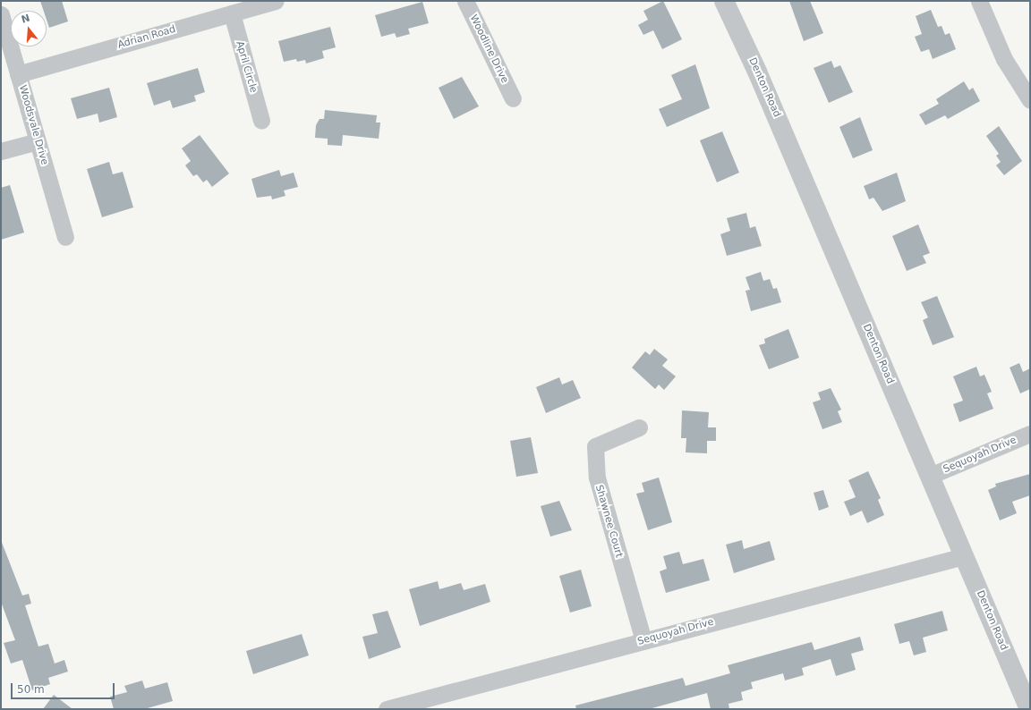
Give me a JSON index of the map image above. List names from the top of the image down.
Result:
{
  "streets": {
    "street": [
      "Adrian Road",
      "Woodline Drive",
      "April Circle",
      "Denton Road",
      "Woodsvale Drive",
      "Sequoyah Drive",
      "Shawnee Court"
    ]
  },
  "crossings": [
    ["Adrian Road", "April Circle"],
    ["Adrian Road", "Woodsvale Drive"],
    ["Denton Road", "Sequoyah Drive"],
    ["Sequoyah Drive", "Shawnee Court"]
  ],
  "scale_bar": "50 m",
  "north": "top"
}
